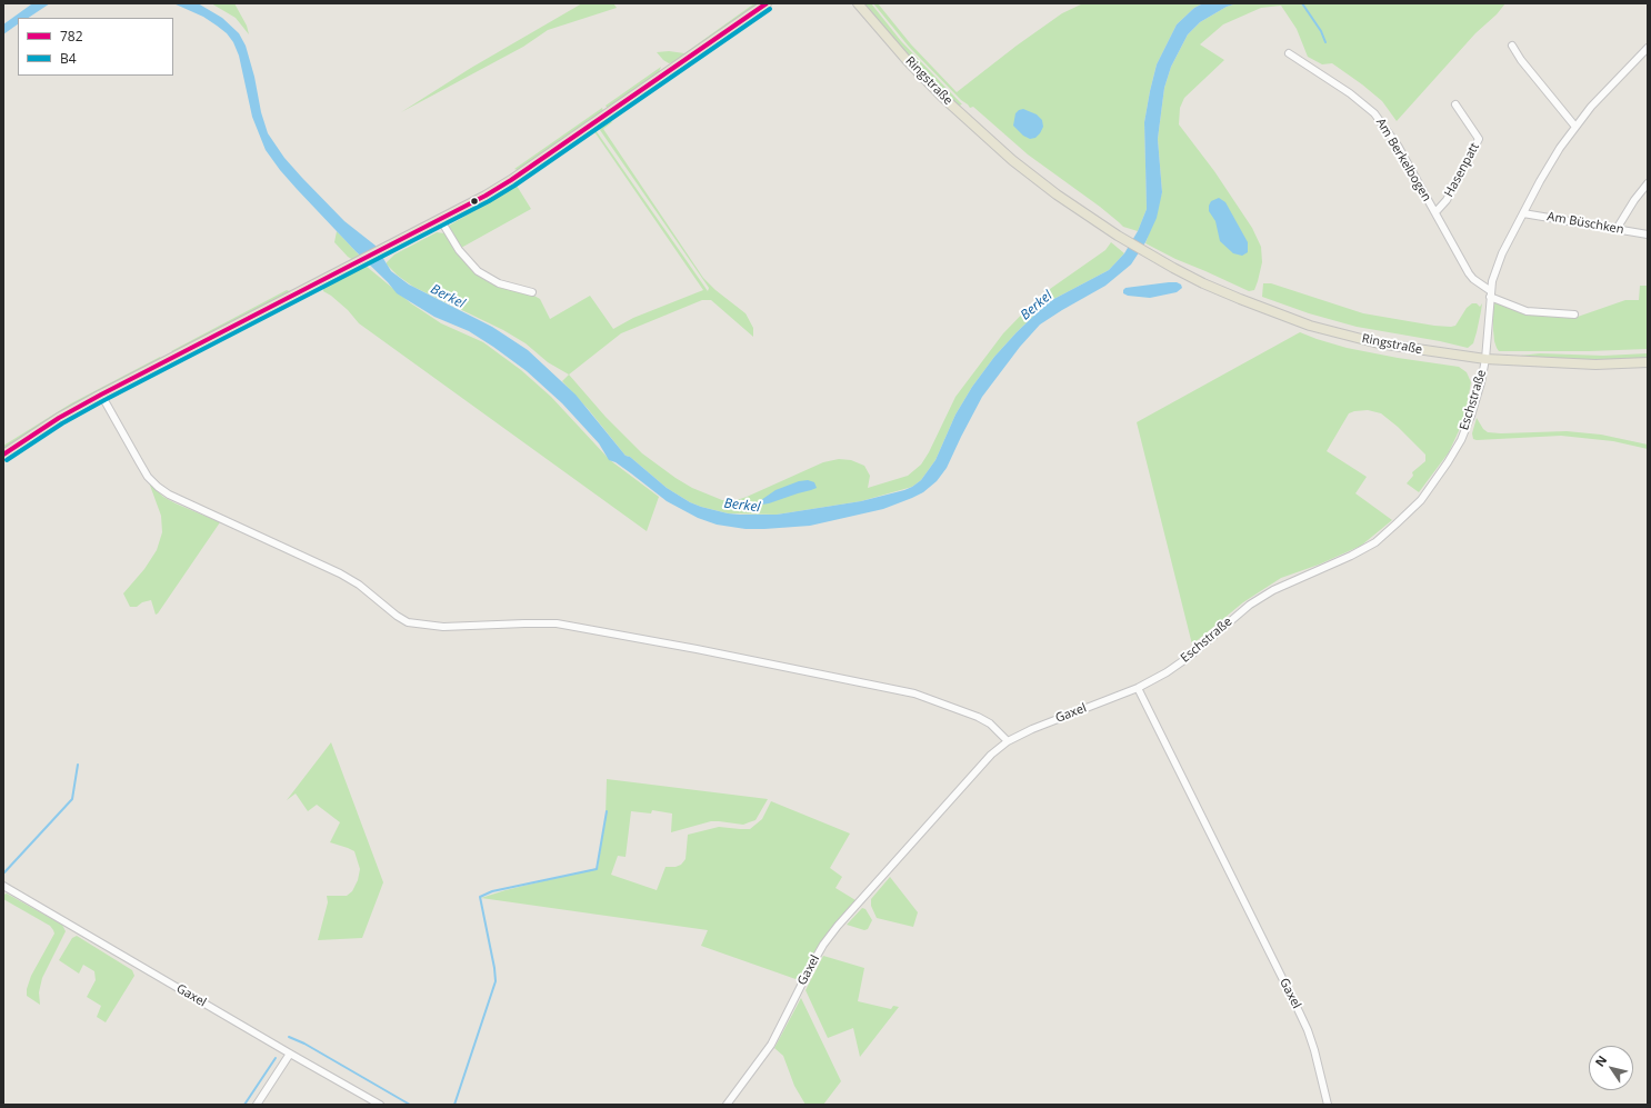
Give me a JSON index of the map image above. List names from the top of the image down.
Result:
{
  "streets": {
    "main road": ["Ringstraße"],
    "street": [
      "Am Berkelbogen",
      "Hasenpatt",
      "Am Büschken",
      "Eschstraße",
      "Gaxel"
    ]
  },
  "crossings": [
    ["Ringstraße", "Eschstraße"],
    ["Am Berkelbogen", "Hasenpatt"],
    ["Am Berkelbogen", "Eschstraße"],
    ["Am Büschken", "Eschstraße"],
    ["Eschstraße", "Gaxel"]
  ],
  "water": ["Berkel"],
  "lines": ["transit line 782", "transit line B4"],
  "legend": ["782", "B4"],
  "north": "top left"
}
